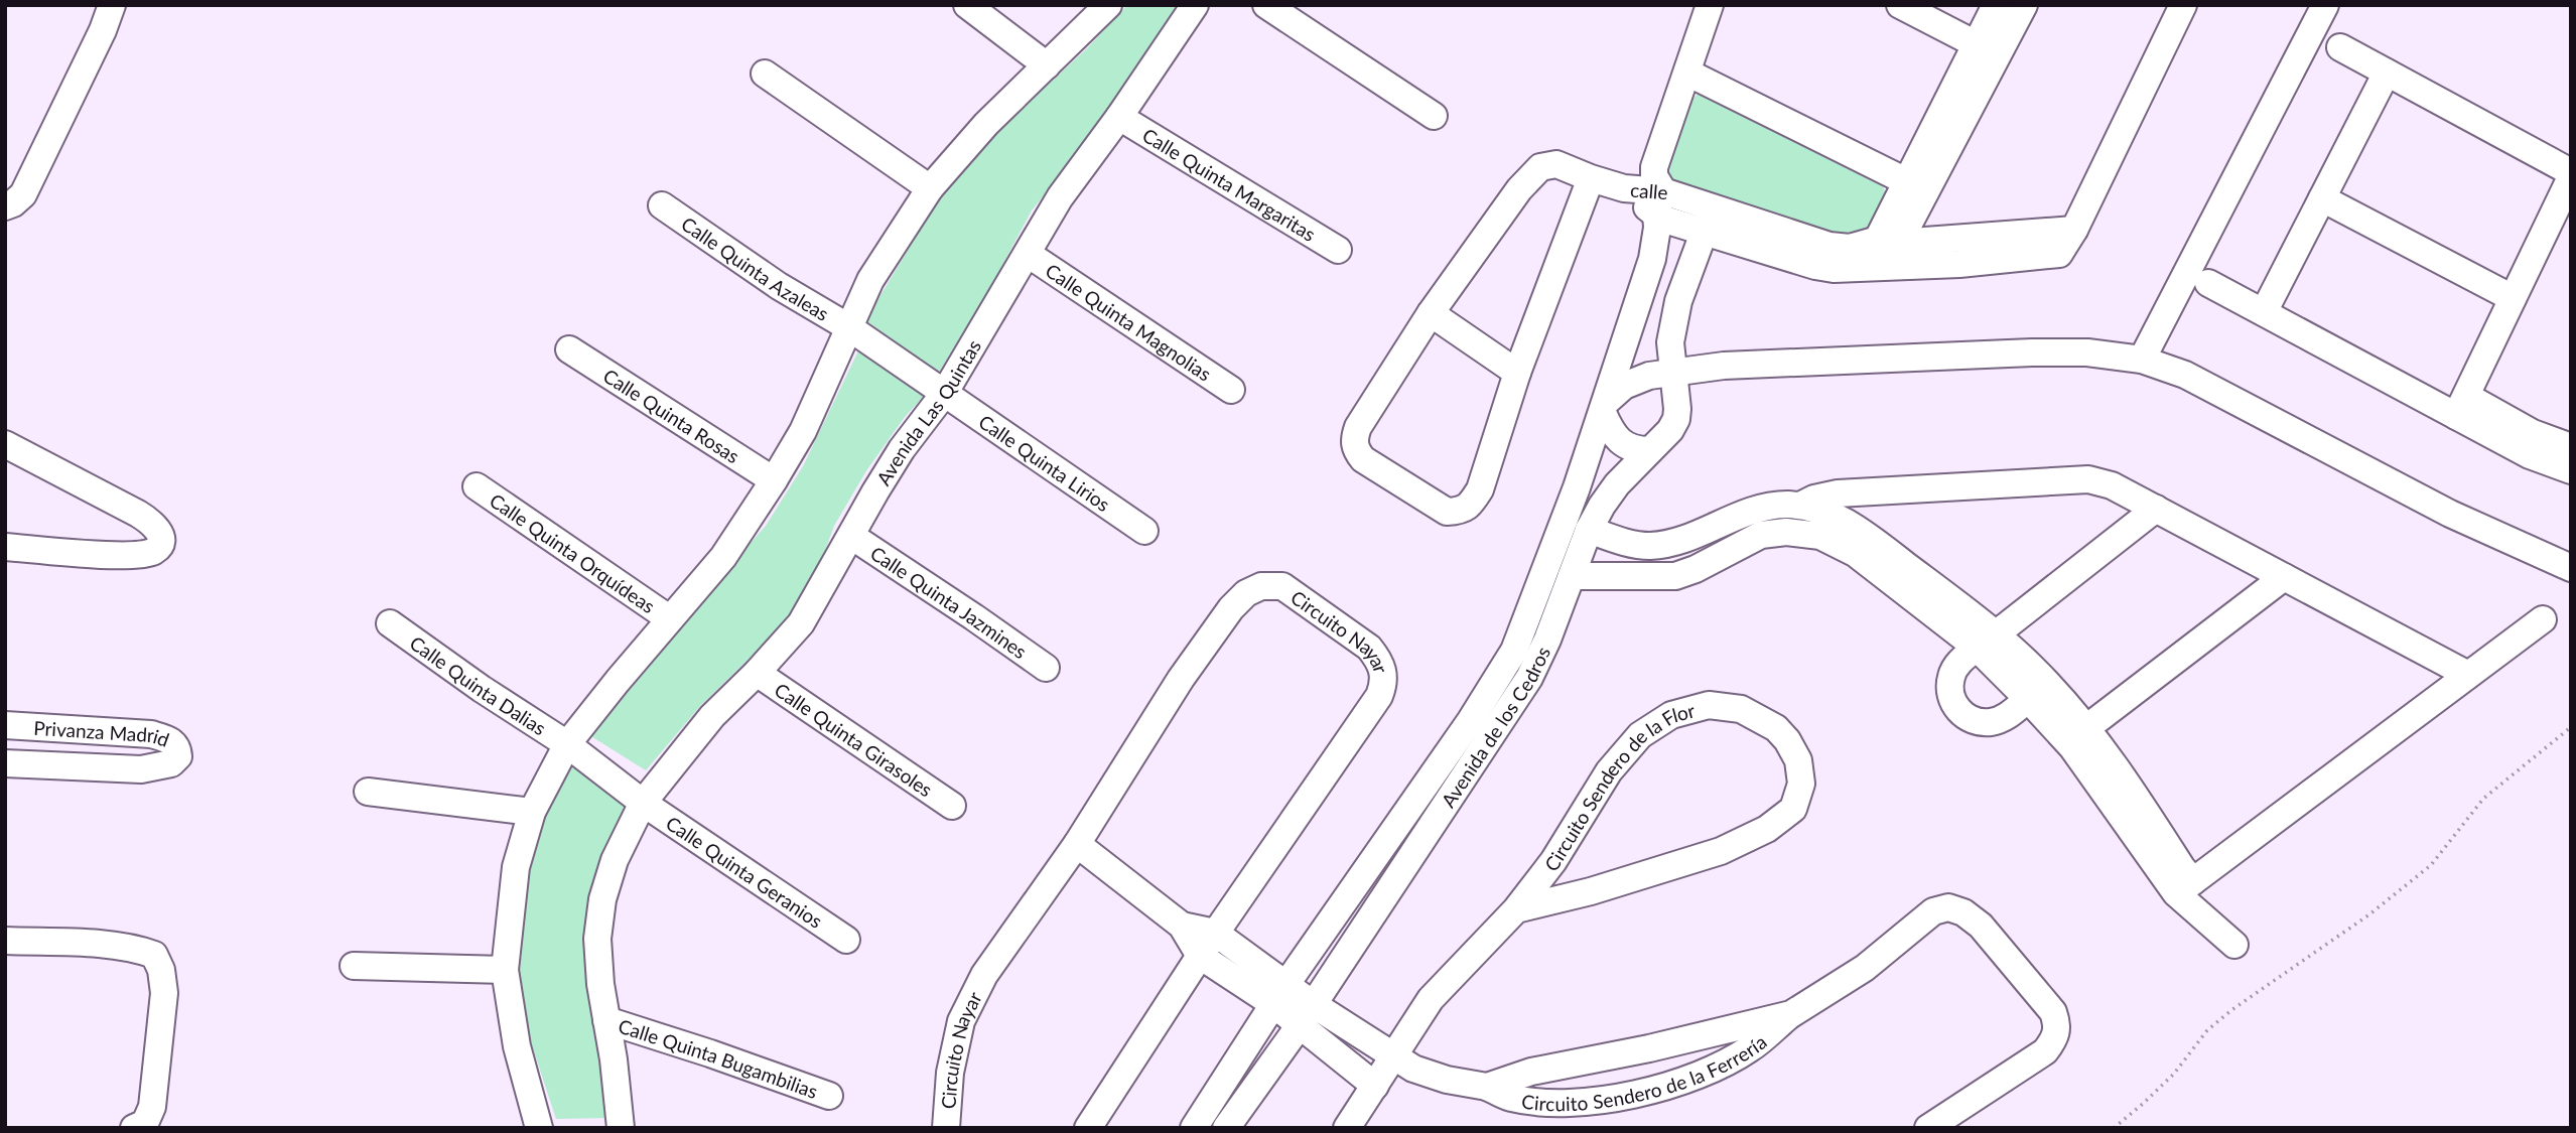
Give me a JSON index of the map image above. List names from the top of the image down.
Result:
{
  "streets": {
    "street": [
      "Calle Quinta Margaritas",
      "calle",
      "Calle Quinta Azaleas",
      "Calle Quinta Magnolias",
      "Avenida Las Quintas",
      "Calle Quinta Rosas",
      "Calle Quinta Lirios",
      "Calle Quinta Orquídeas",
      "Calle Quinta Jazmines",
      "Circuito Nayar",
      "Calle Quinta Dalias",
      "Avenida de los Cedros",
      "Privanza Madrid",
      "Calle Quinta Girasoles",
      "Circuito Sendero de la Flor",
      "Calle Quinta Geranios",
      "Calle Quinta Bugambilias",
      "Circuito Sendero de la Ferrería"
    ]
  },
  "crossings": [
    ["Calle Quinta Margaritas", "Avenida Las Quintas"],
    ["calle", "Avenida de los Cedros"],
    ["Calle Quinta Azaleas", "Avenida Las Quintas"],
    ["Calle Quinta Azaleas", "Calle Quinta Lirios"],
    ["Calle Quinta Magnolias", "Avenida Las Quintas"],
    ["Avenida Las Quintas", "Calle Quinta Lirios"],
    ["Avenida Las Quintas", "Calle Quinta Jazmines"],
    ["Avenida Las Quintas", "Calle Quinta Dalias"],
    ["Avenida Las Quintas", "Calle Quinta Girasoles"],
    ["Avenida Las Quintas", "Calle Quinta Geranios"],
    ["Avenida Las Quintas", "Calle Quinta Bugambilias"],
    ["Calle Quinta Dalias", "Calle Quinta Geranios"],
    ["Avenida de los Cedros", "Circuito Sendero de la Ferrería"],
    ["Circuito Sendero de la Flor", "Circuito Sendero de la Ferrería"]
  ]
}
